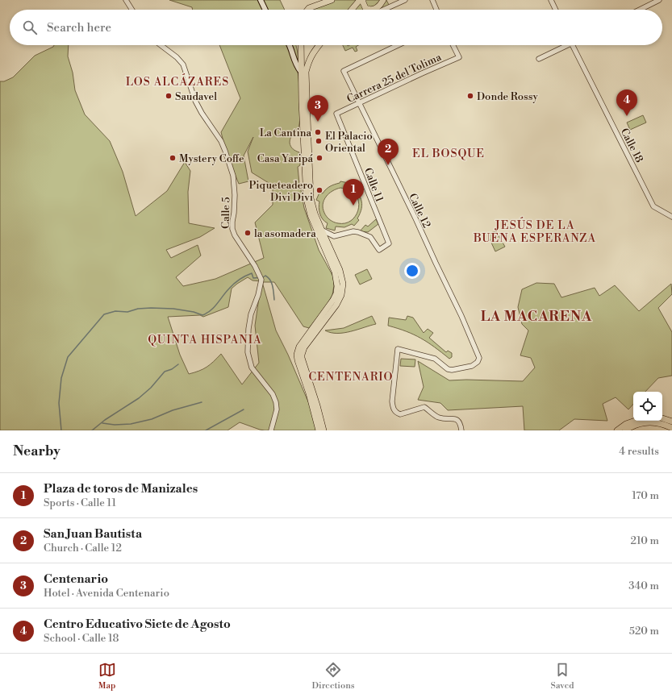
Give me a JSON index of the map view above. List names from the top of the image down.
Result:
{
  "streets": {
    "street": [
      "Carrera 25 del Tolima",
      "Calle 18",
      "Calle 11",
      "Calle 12",
      "Calle 5"
    ]
  },
  "crossings": [
    ["Carrera 25 del Tolima", "Calle 11"],
    ["Carrera 25 del Tolima", "Calle 12"]
  ],
  "districts": [
    "LOS ALCÁZARES",
    "EL BOSQUE",
    "JESÚS DE LA BUENA ESPERANZA",
    "LA MACARENA",
    "QUINTA HISPANIA",
    "CENTENARIO"
  ],
  "places": [
    "Saudavel",
    "Donde Rossy",
    "La Cantina",
    "El Palacio Oriental",
    "Mystery Coffe",
    "Casa Yaripá",
    "Piqueteadero Divi Divi",
    "la asomadera"
  ],
  "page": {
    "search": "Search here",
    "pins": [
      "4",
      "3",
      "2",
      "1"
    ],
    "heading": ["Nearby", "4 results"],
    "list": [
      {
        "mark": "1",
        "name": "Plaza de toros de Manizales",
        "note": "Sports · Calle 11",
        "value": "170 m"
      },
      {
        "mark": "2",
        "name": "San Juan Bautista",
        "note": "Church · Calle 12",
        "value": "210 m"
      },
      {
        "mark": "3",
        "name": "Centenario",
        "note": "Hotel · Avenida Centenario",
        "value": "340 m"
      },
      {
        "mark": "4",
        "name": "Centro Educativo Siete de Agosto",
        "note": "School · Calle 18",
        "value": "520 m"
      }
    ],
    "nav": ["Map", "Directions", "Saved"]
  }
}
